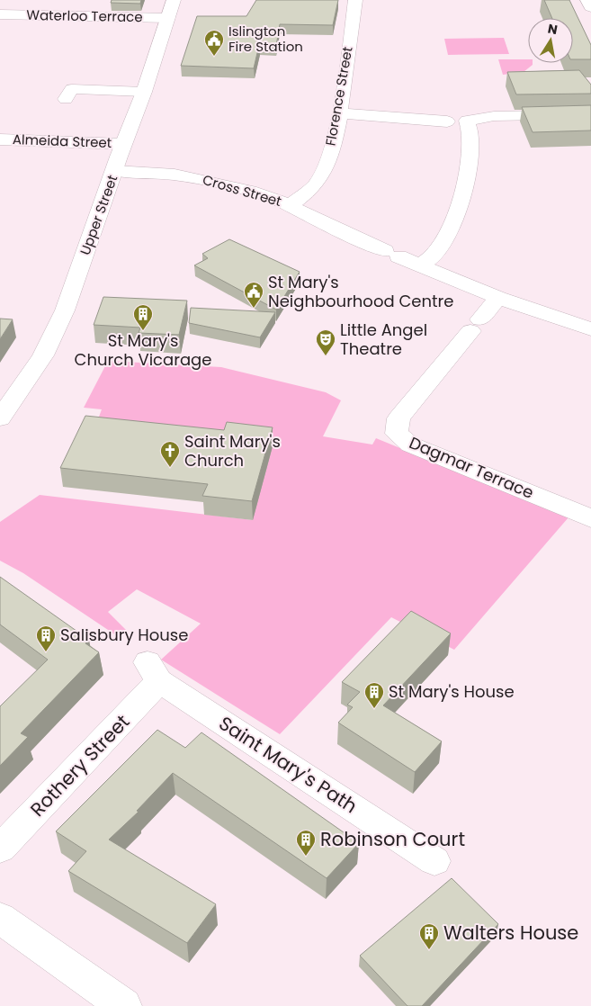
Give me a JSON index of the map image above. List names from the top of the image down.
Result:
{
  "streets": {
    "main road": [
      "Waterloo Terrace",
      "Florence Street",
      "Almeida Street",
      "Cross Street",
      "Upper Street",
      "Dagmar Terrace",
      "Saint Mary's Path",
      "Rothery Street"
    ]
  },
  "crossings": [
    ["Waterloo Terrace", "Upper Street"],
    ["Florence Street", "Cross Street"],
    ["Almeida Street", "Upper Street"],
    ["Cross Street", "Upper Street"],
    ["Cross Street", "Dagmar Terrace"],
    ["Saint Mary's Path", "Rothery Street"]
  ],
  "places": {
    "public building": ["Islington Fire Station", "St Mary's Neighbourhood Centre"],
    "building": [
      "St Mary's Church Vicarage",
      "Salisbury House",
      "St Mary's House",
      "Robinson Court",
      "Walters House"
    ],
    "theatre": ["Little Angel Theatre"],
    "church": ["Saint Mary's Church"]
  },
  "north": "top"
}
